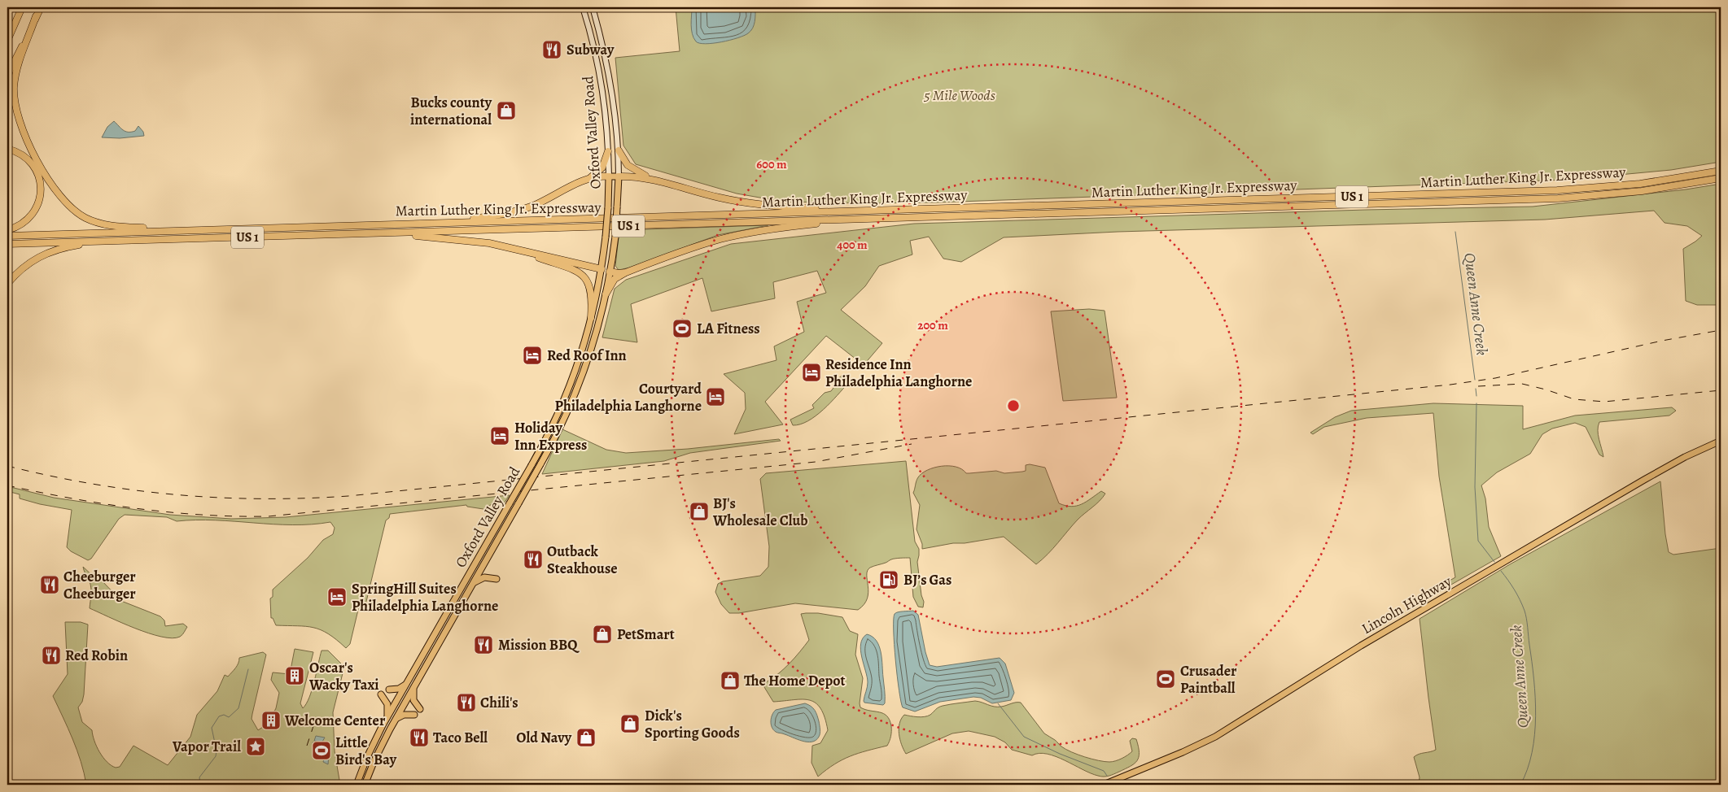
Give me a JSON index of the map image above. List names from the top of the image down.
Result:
{
  "streets": {
    "highway": ["Martin Luther King Jr. Expressway", "US 1"],
    "main road": ["Oxford Valley Road", "Lincoln Highway"]
  },
  "water": ["Queen Anne Creek"],
  "parks": ["5 Mile Woods"],
  "places": {
    "restaurant": [
      "Subway",
      "Outback Steakhouse",
      "Cheeburger Cheeburger",
      "Mission BBQ",
      "Red Robin",
      "Chili's",
      "Taco Bell"
    ],
    "shop": [
      "Bucks county international",
      "BJ's Wholesale Club",
      "PetSmart",
      "The Home Depot",
      "Dick's Sporting Goods",
      "Old Navy"
    ],
    "sports": ["LA Fitness", "Crusader Paintball", "Little Bird's Bay"],
    "hotel": [
      "Red Roof Inn",
      "Residence Inn Philadelphia Langhorne",
      "Courtyard Philadelphia Langhorne",
      "Holiday Inn Express",
      "SpringHill Suites Philadelphia Langhorne"
    ],
    "fuel station": ["BJ’s Gas"],
    "building": ["Oscar's Wacky Taxi", "Welcome Center"],
    "place": ["Vapor Trail"]
  },
  "rings": ["600 m", "400 m", "200 m"]
}
